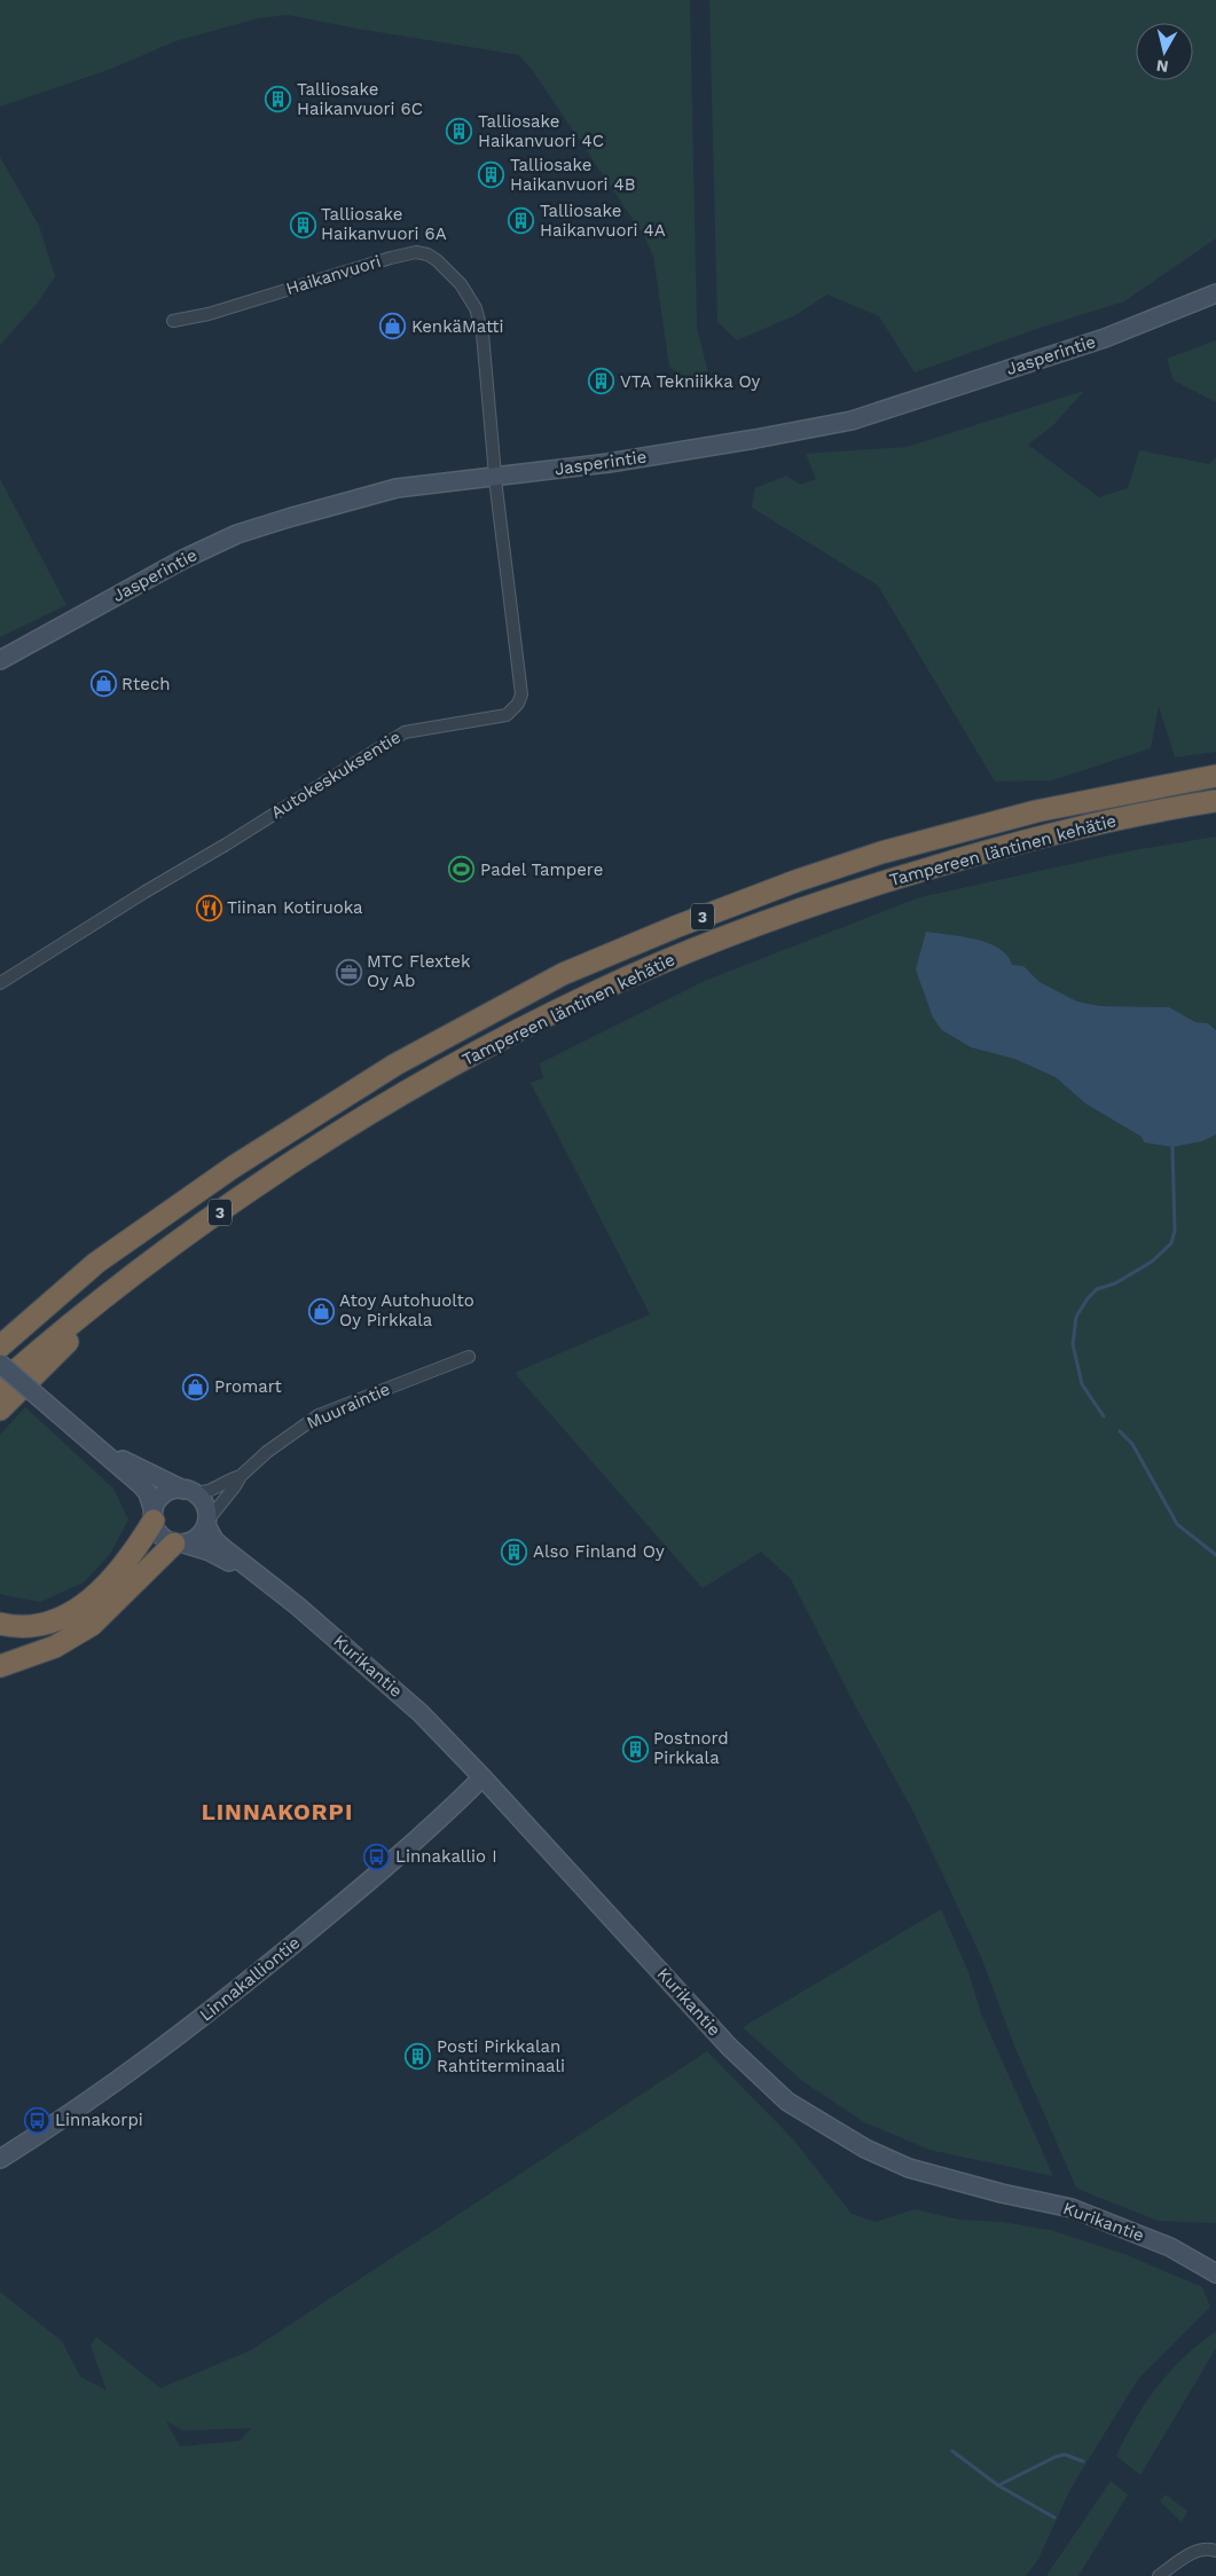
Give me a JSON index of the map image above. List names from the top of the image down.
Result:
{
  "streets": {
    "highway": ["Tampereen läntinen kehätie", "3"],
    "main road": ["Jasperintie", "Kurikantie", "Linnakalliontie"],
    "street": ["Haikanvuori", "Autokeskuksentie", "Muuraintie"]
  },
  "crossings": [
    ["Haikanvuori", "Jasperintie"],
    ["Haikanvuori", "Autokeskuksentie"],
    ["Jasperintie", "Autokeskuksentie"],
    ["Muuraintie", "Kurikantie"],
    ["Kurikantie", "Linnakalliontie"]
  ],
  "districts": ["LINNAKORPI"],
  "places": {
    "building": [
      "Talliosake Haikanvuori 6C",
      "Talliosake Haikanvuori 4C",
      "Talliosake Haikanvuori 4B",
      "Talliosake Haikanvuori 4A",
      "Talliosake Haikanvuori 6A",
      "VTA Tekniikka Oy",
      "Also Finland Oy",
      "Postnord Pirkkala",
      "Posti Pirkkalan Rahtiterminaali"
    ],
    "shop": [
      "KenkäMatti",
      "Rtech",
      "Atoy Autohuolto Oy Pirkkala",
      "Promart"
    ],
    "sports": ["Padel Tampere"],
    "restaurant": ["Tiinan Kotiruoka"],
    "office": ["MTC Flextek Oy Ab"],
    "bus stop": ["Linnakallio I", "Linnakorpi"]
  },
  "north": "bottom"
}
